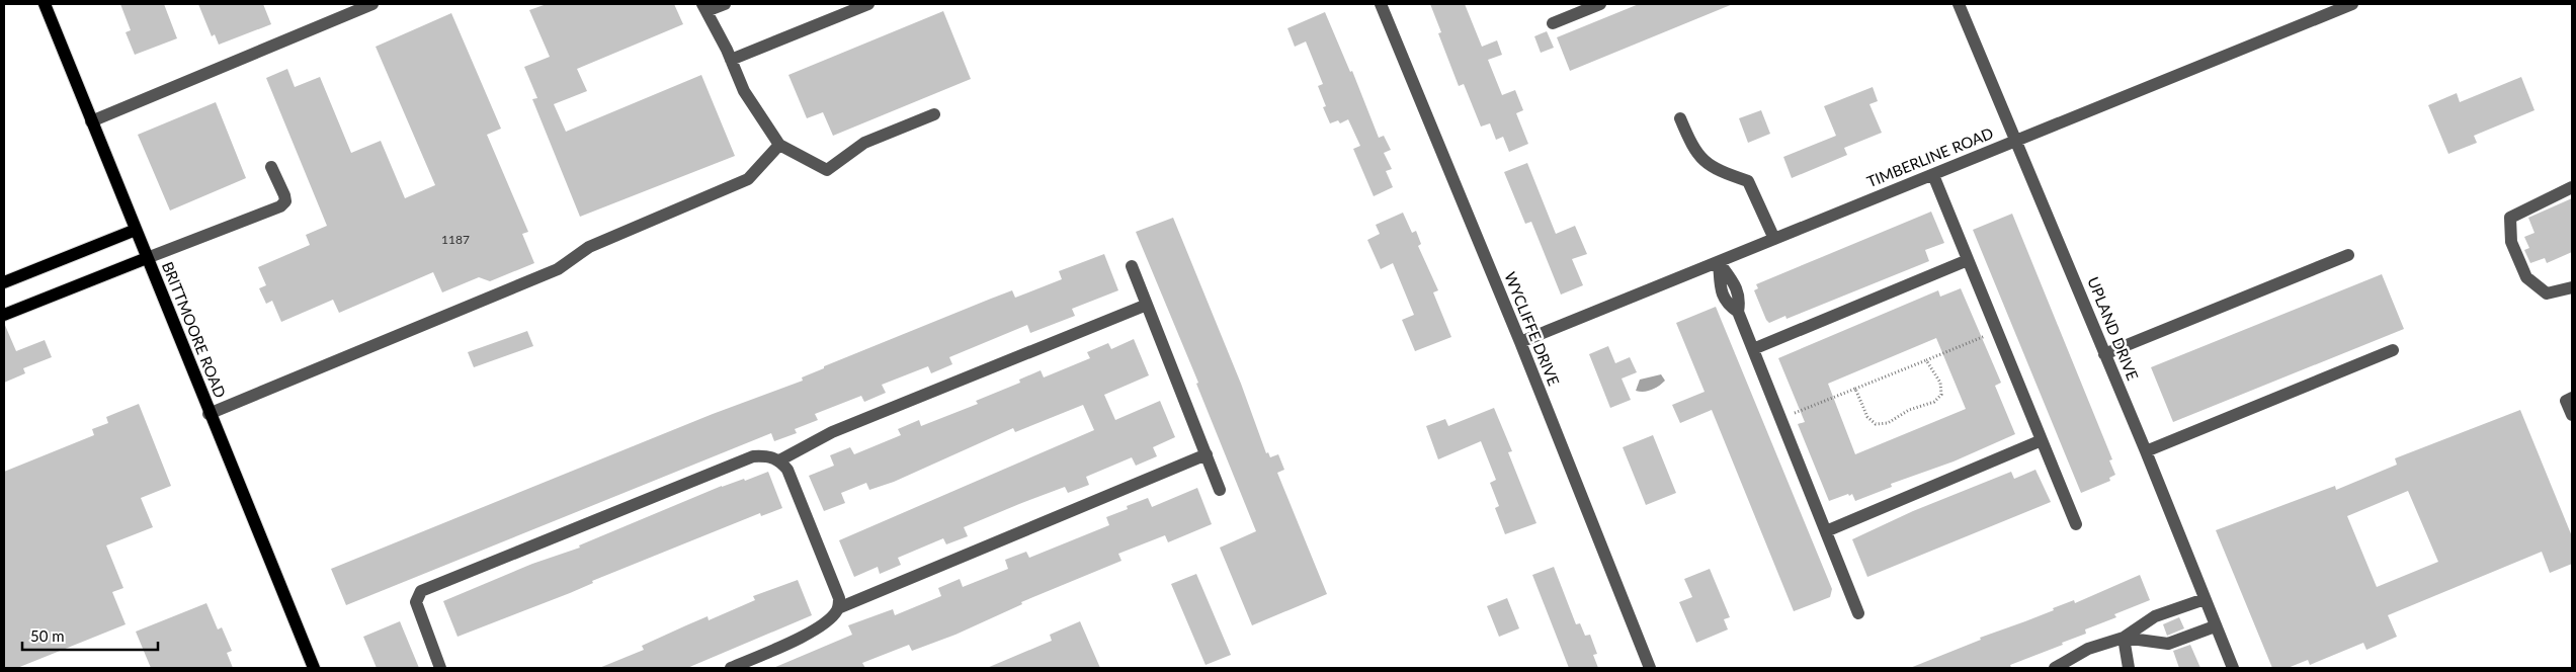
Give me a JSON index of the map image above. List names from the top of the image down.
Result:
{
  "streets": {
    "main road": ["BRITTMOORE ROAD"],
    "street": ["TIMBERLINE ROAD", "WYCLIFFE DRIVE", "UPLAND DRIVE"]
  },
  "crossings": [
    ["TIMBERLINE ROAD", "WYCLIFFE DRIVE"],
    ["TIMBERLINE ROAD", "UPLAND DRIVE"]
  ],
  "house_numbers": ["1187"],
  "scale_bar": "50 m"
}
